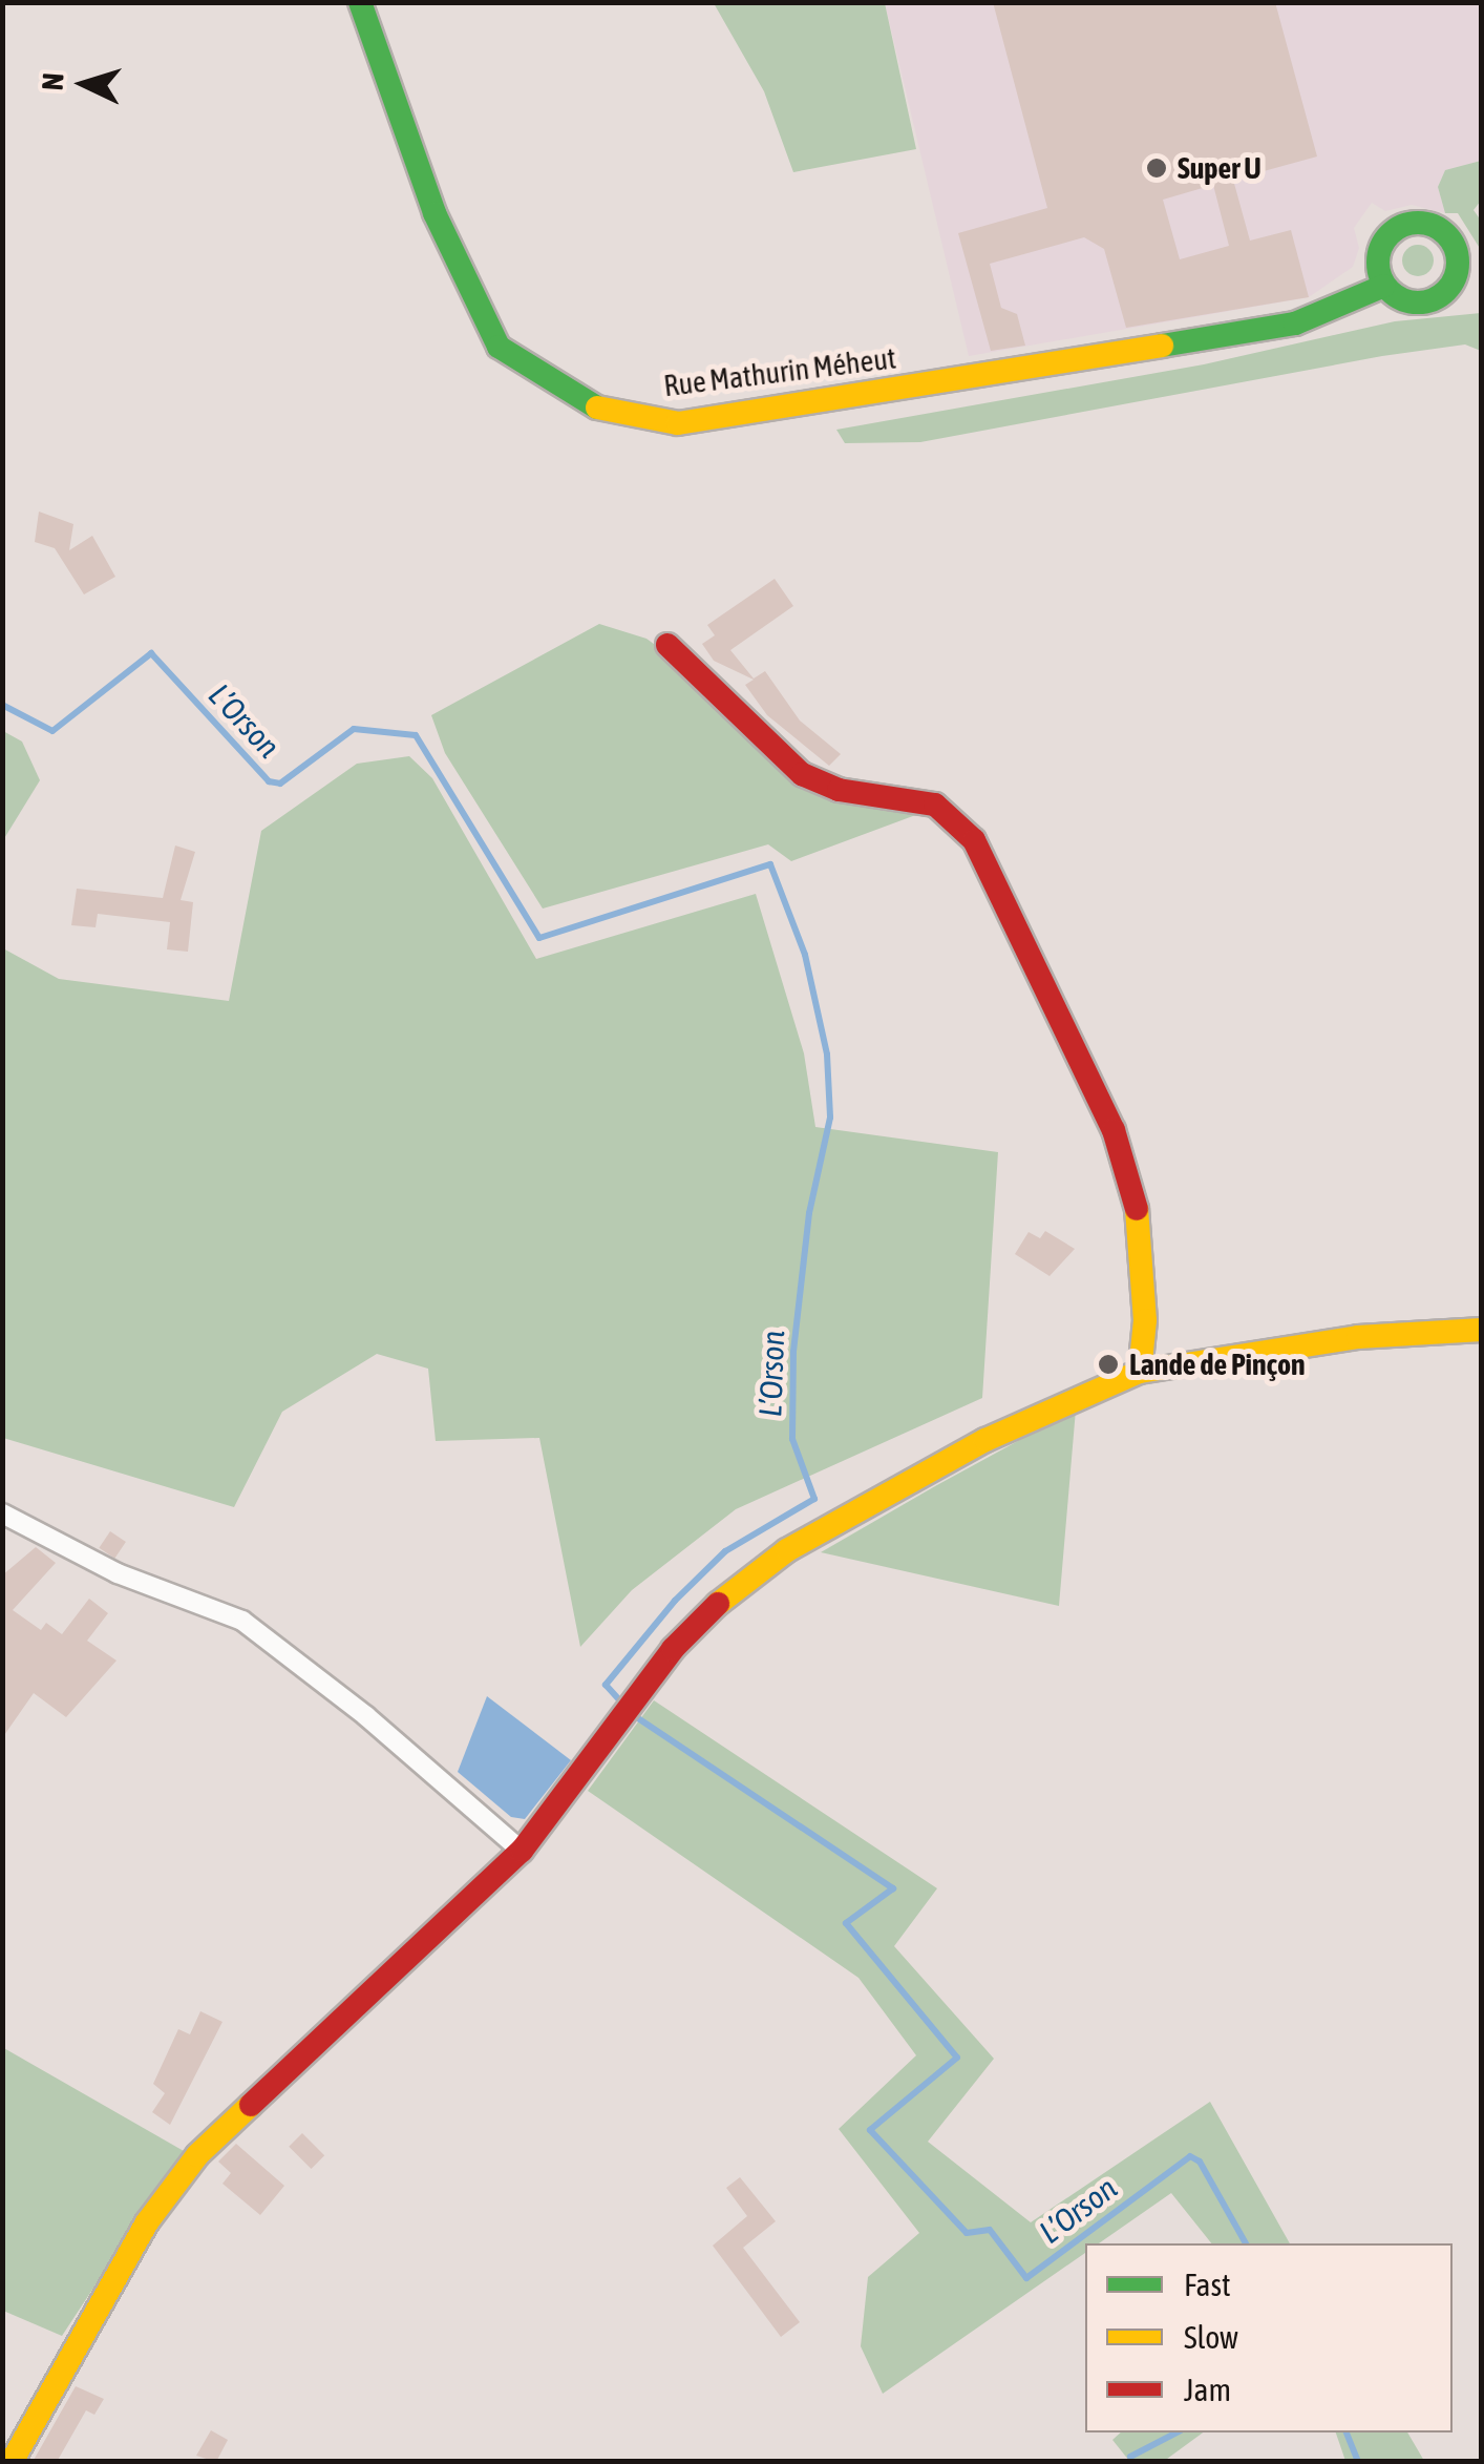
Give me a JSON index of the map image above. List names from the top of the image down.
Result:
{
  "streets": {
    "street": ["Rue Mathurin Méheut"]
  },
  "water": ["L’Orson"],
  "places": ["Super U", "Lande de Pinçon"],
  "legend": ["Fast", "Slow", "Jam"],
  "north": "left"
}
